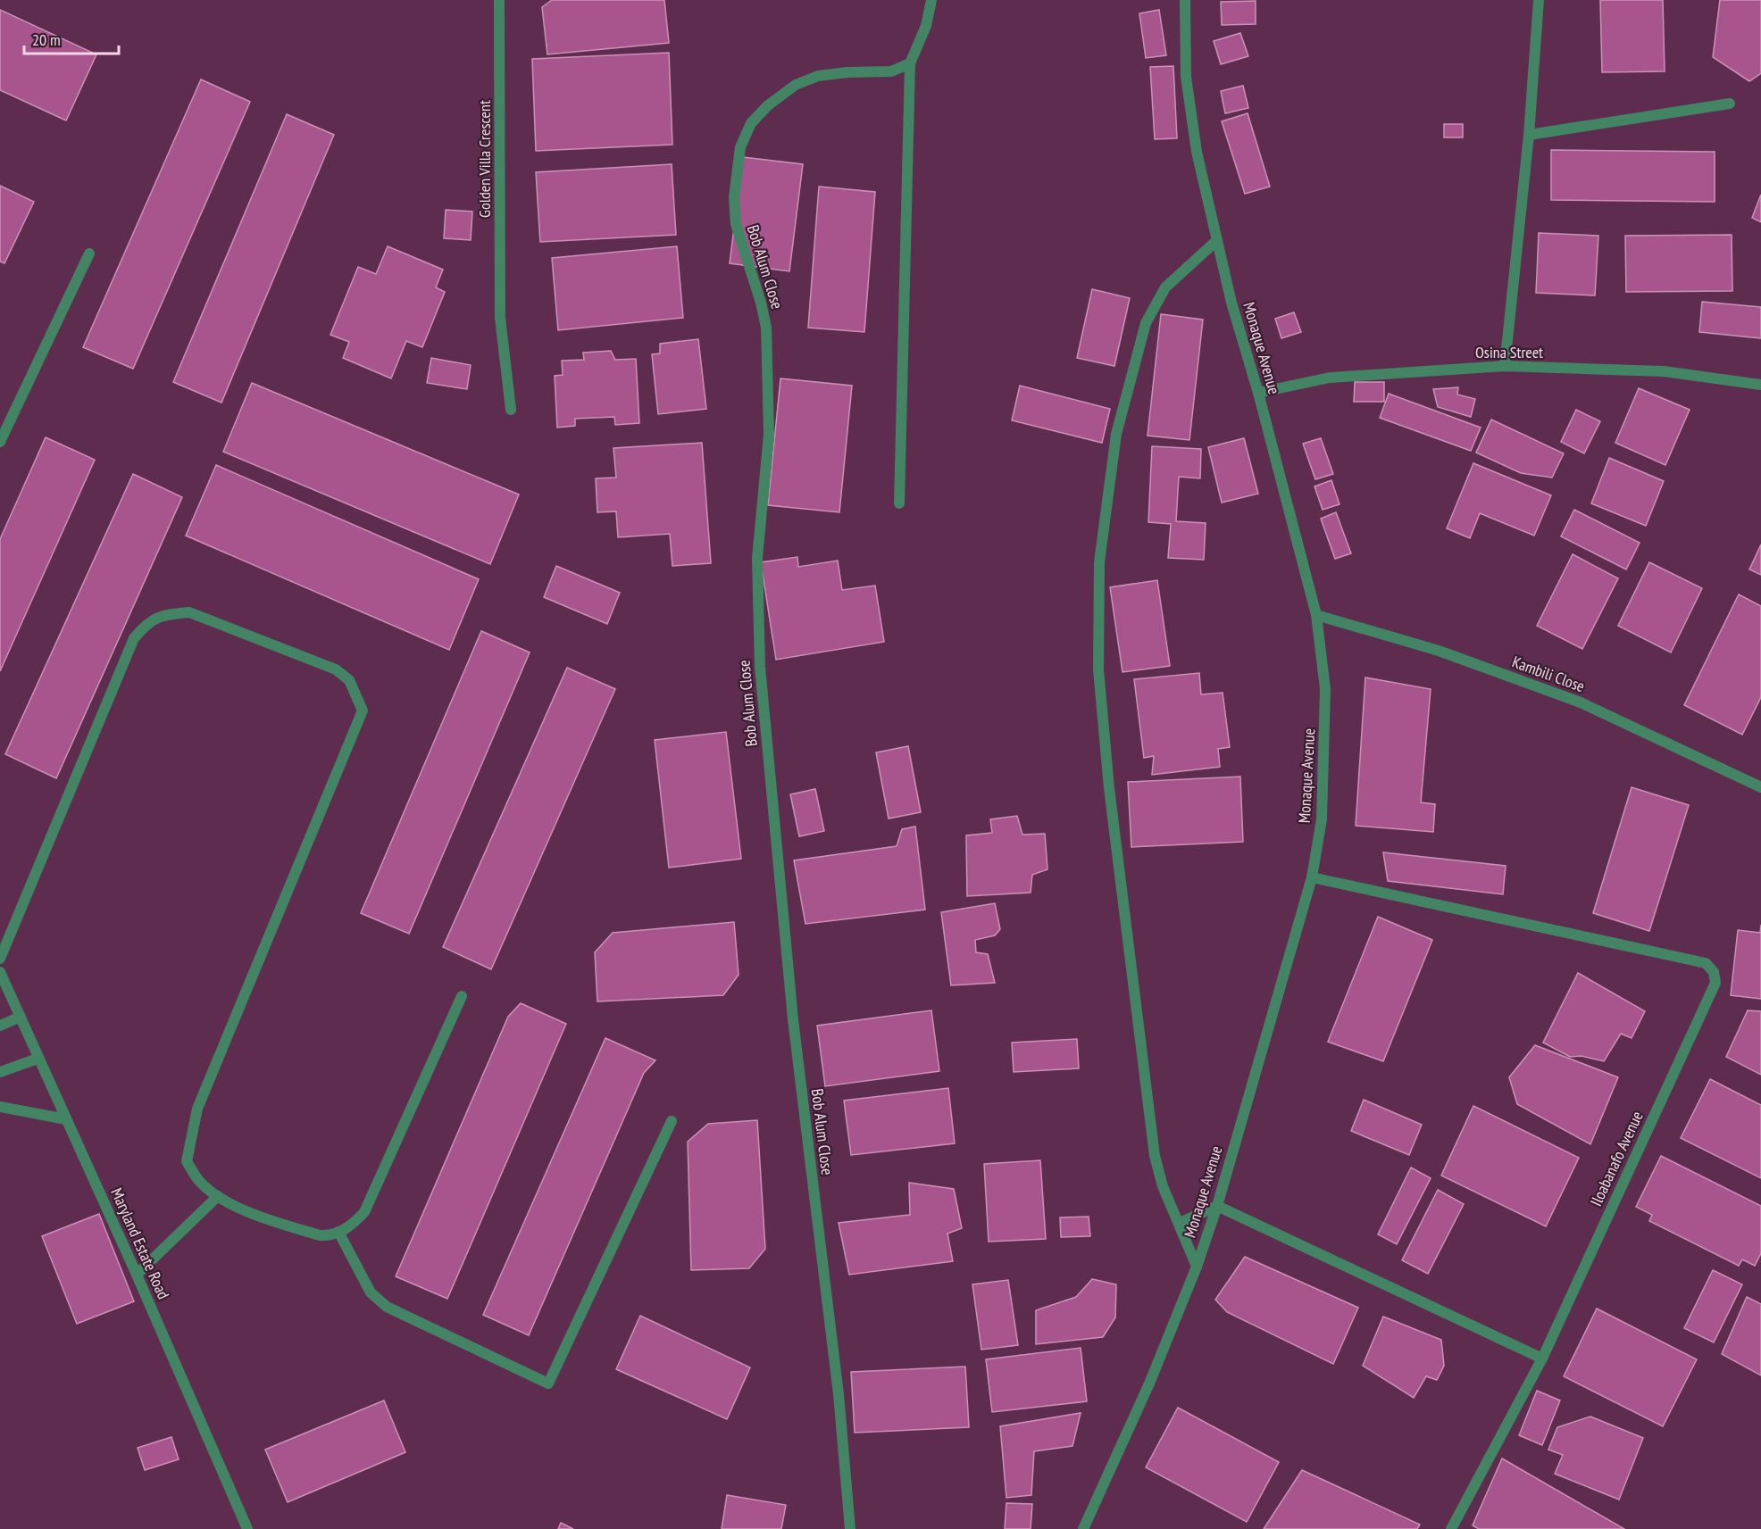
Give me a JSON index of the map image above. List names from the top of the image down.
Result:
{
  "streets": {
    "street": [
      "Golden Villa Crescent",
      "Bob Alum Close",
      "Monaque Avenue",
      "Osina Street",
      "Kambili Close",
      "Iloabanafo Avenue",
      "Maryland Estate Road"
    ]
  },
  "crossings": [
    ["Monaque Avenue", "Osina Street"],
    ["Monaque Avenue", "Kambili Close"],
    ["Monaque Avenue", "Iloabanafo Avenue"]
  ],
  "scale_bar": "20 m"
}
